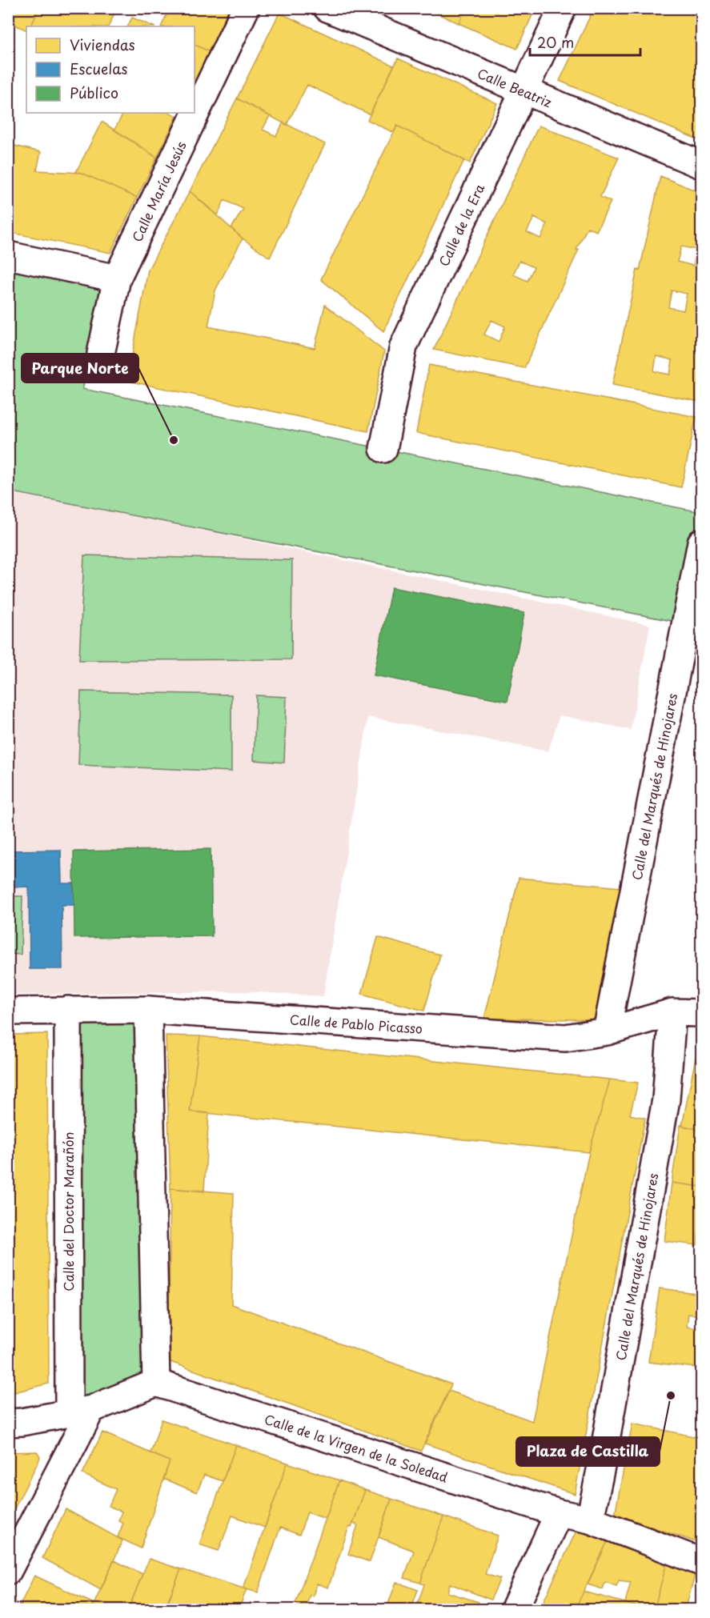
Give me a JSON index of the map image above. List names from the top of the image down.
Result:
{
  "streets": {
    "street": [
      "Calle Beatriz",
      "Calle María Jesús",
      "Calle de la Era",
      "Calle del Marqués de Hinojares",
      "Calle de Pablo Picasso",
      "Calle del Doctor Marañón",
      "Calle de la Virgen de la Soledad"
    ]
  },
  "crossings": [
    ["Calle Beatriz", "Calle de la Era"],
    ["Calle del Marqués de Hinojares", "Calle de Pablo Picasso"],
    ["Calle del Marqués de Hinojares", "Calle de la Virgen de la Soledad"],
    ["Calle de Pablo Picasso", "Calle del Doctor Marañón"]
  ],
  "places": ["Parque Norte", "Plaza de Castilla"],
  "legend": ["Viviendas", "Escuelas", "Público"],
  "scale_bar": "20 m"
}
